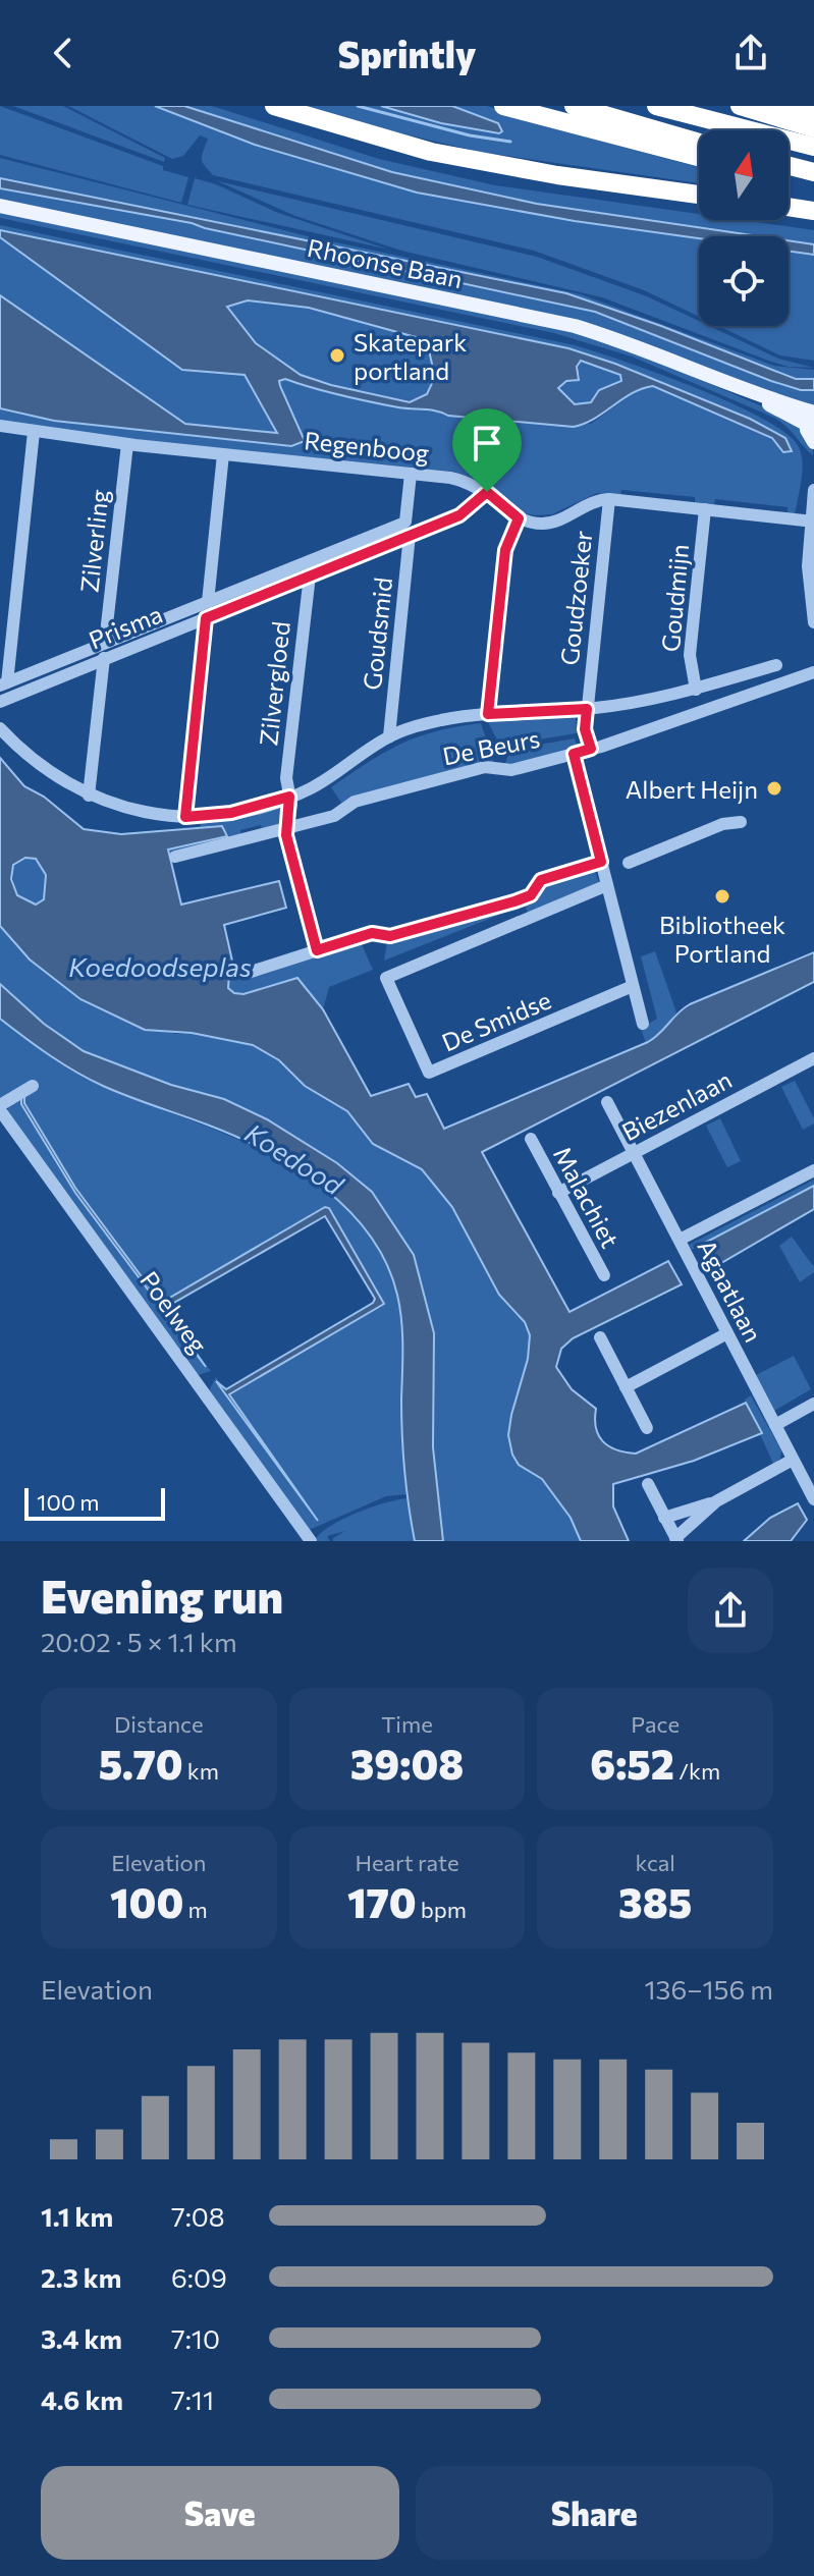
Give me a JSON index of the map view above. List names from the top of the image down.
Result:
{
  "streets": {
    "main road": ["Rhoonse Baan"],
    "street": [
      "Regenboog",
      "Zilverling",
      "Goudzoeker",
      "Goudmijn",
      "Prisma",
      "Goudsmid",
      "Zilvergloed",
      "De Beurs",
      "De Smidse",
      "Biezenlaan",
      "Malachiet",
      "Agaatlaan",
      "Poelweg"
    ]
  },
  "crossings": [
    ["Regenboog", "Zilverling"],
    ["Regenboog", "Prisma"],
    ["Zilverling", "Prisma"],
    ["Goudzoeker", "De Beurs"],
    ["Prisma", "Goudsmid"],
    ["Prisma", "Zilvergloed"],
    ["Zilvergloed", "De Beurs"],
    ["Biezenlaan", "Malachiet"],
    ["Biezenlaan", "Agaatlaan"]
  ],
  "water": ["Koedoodseplas", "Koedood"],
  "places": ["Skatepark portland", "Albert Heijn", "Bibliotheek Portland"],
  "scale_bar": "100 m",
  "north": "top",
  "page": {
    "header": "Sprintly",
    "scale": "100 m",
    "heading": ["Evening run", "20:02 · 5 × 1.1 km"],
    "stats": [
      ["Distance", "5.70 km"],
      ["Time", "39:08"],
      ["Pace", "6:52 /km"],
      ["Elevation", "100 m"],
      ["Heart rate", "170 bpm"],
      ["kcal", "385"]
    ],
    "chart": ["Elevation", "136–156 m"],
    "list": [
      {
        "name": "1.1 km",
        "note": "7:08"
      },
      {
        "name": "2.3 km",
        "note": "6:09"
      },
      {
        "name": "3.4 km",
        "note": "7:10"
      },
      {
        "name": "4.6 km",
        "note": "7:11"
      }
    ],
    "buttons": ["Save", "Share"]
  }
}
